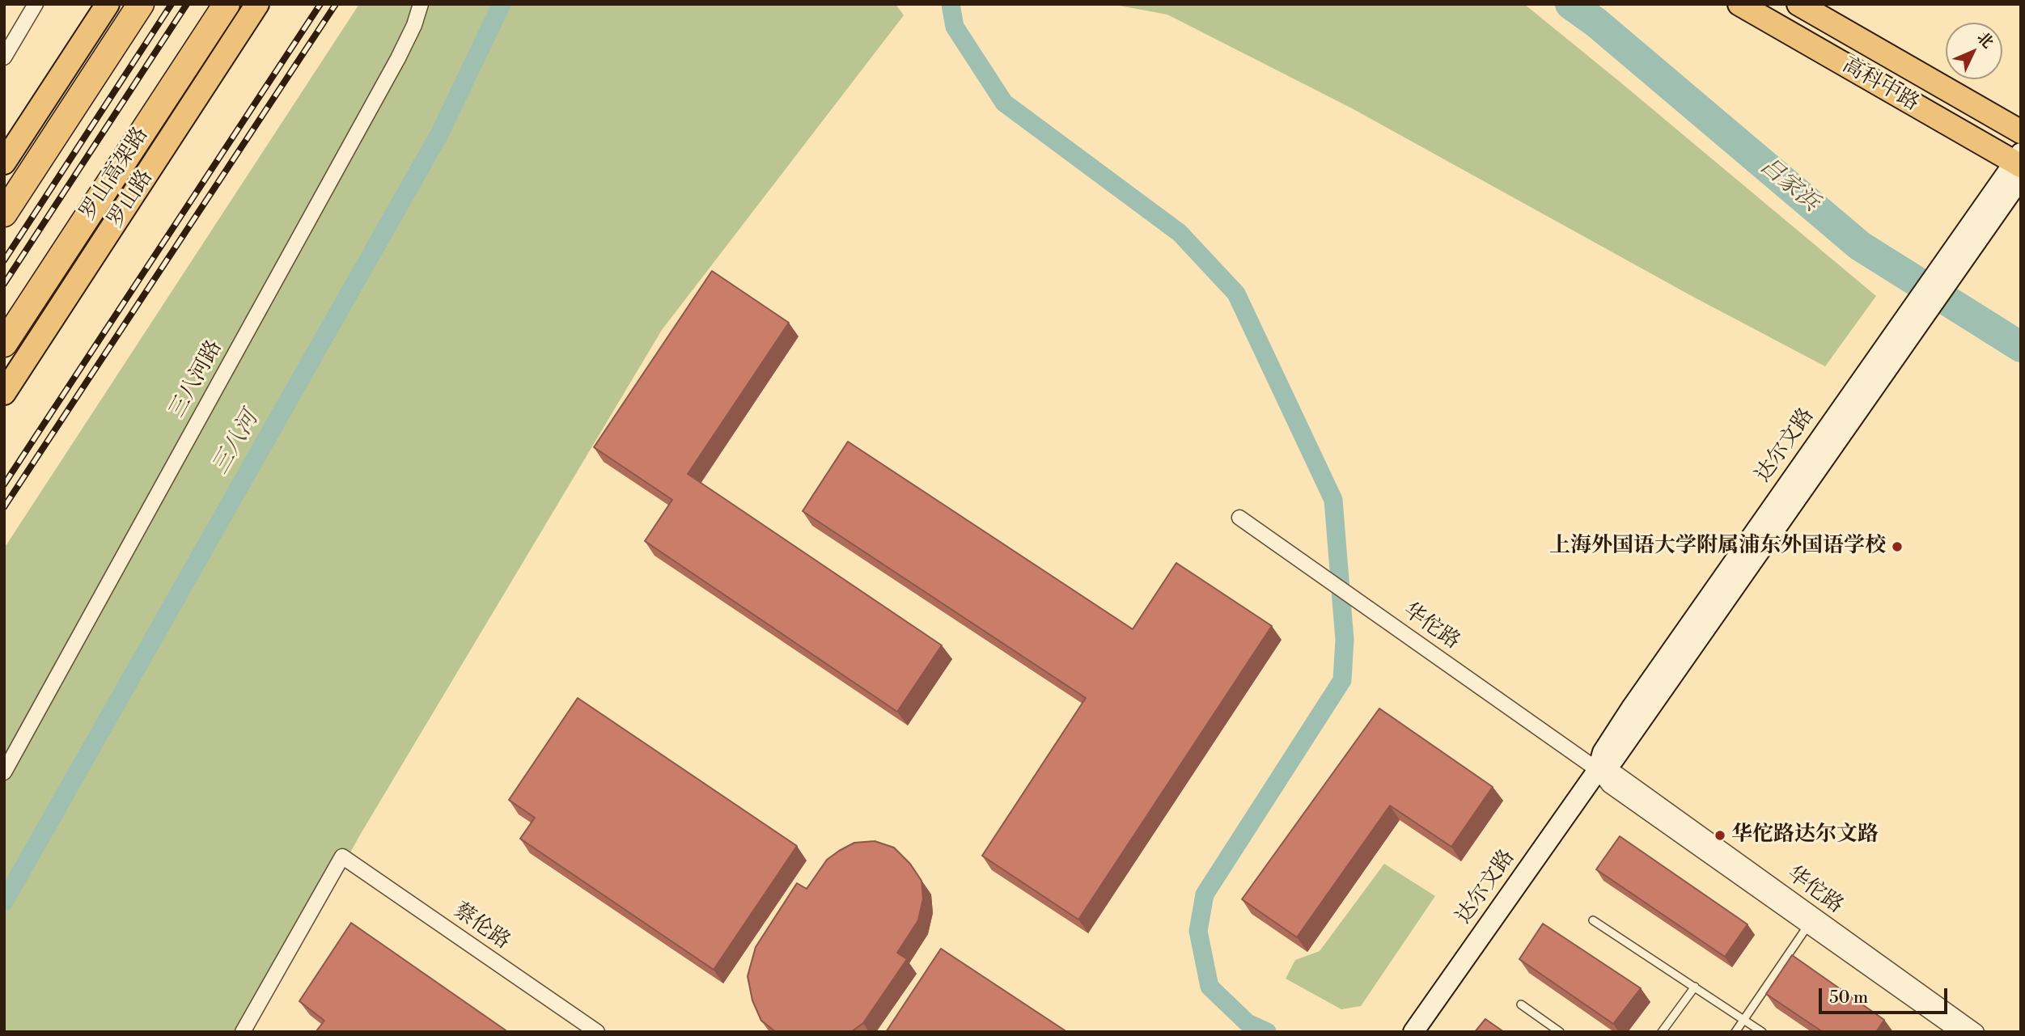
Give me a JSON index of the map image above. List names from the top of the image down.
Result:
{
  "streets": {
    "highway": ["罗山高架路"],
    "main road": ["高科中路", "罗山路"],
    "street": [
      "三八河路",
      "达尔文路",
      "华佗路",
      "蔡伦路"
    ]
  },
  "crossings": [
    ["高科中路", "达尔文路"],
    ["达尔文路", "华佗路"]
  ],
  "water": ["吕家浜", "三八河"],
  "places": ["上海外国语大学附属浦东外国语学校", "华佗路达尔文路"],
  "scale_bar": "50 m",
  "north": "top right"
}
